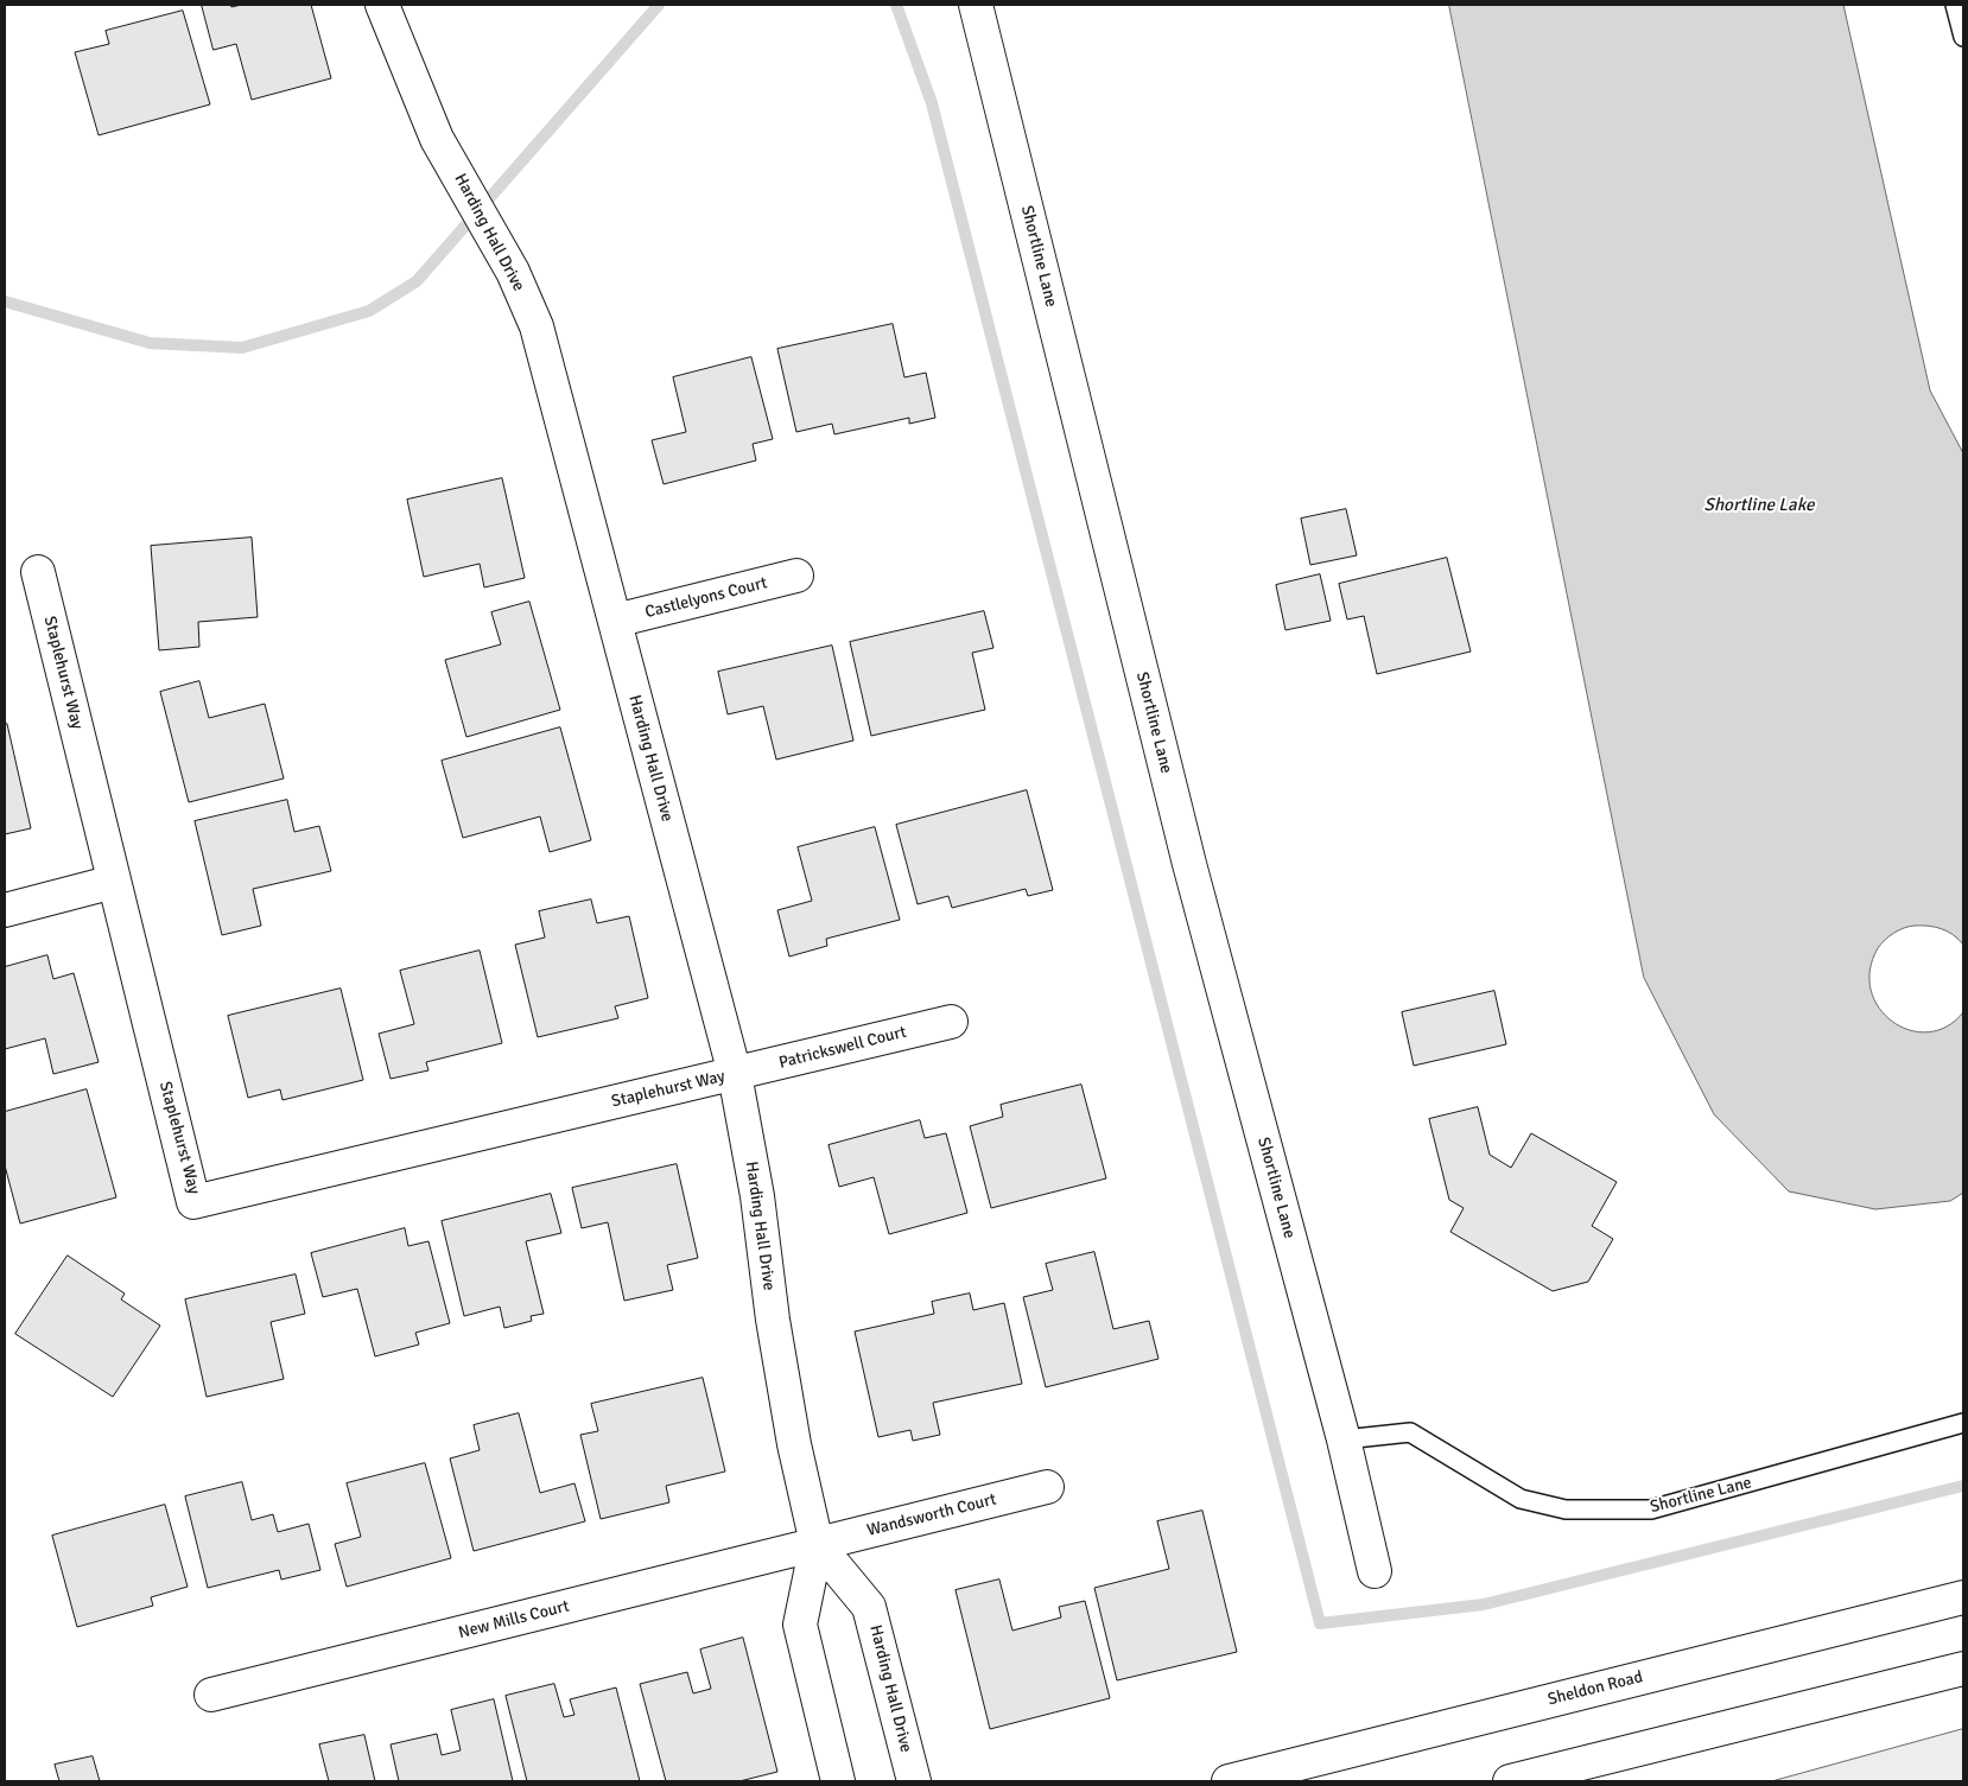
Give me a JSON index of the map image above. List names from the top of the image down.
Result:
{
  "streets": {
    "street": [
      "Harding Hall Drive",
      "Shortline Lane",
      "Castlelyons Court",
      "Staplehurst Way",
      "Patrickswell Court",
      "Wandsworth Court",
      "New Mills Court",
      "Sheldon Road"
    ]
  },
  "crossings": [
    ["Harding Hall Drive", "Castlelyons Court"],
    ["Harding Hall Drive", "Staplehurst Way"],
    ["Harding Hall Drive", "Patrickswell Court"],
    ["Harding Hall Drive", "Wandsworth Court"],
    ["Harding Hall Drive", "New Mills Court"],
    ["Staplehurst Way", "Patrickswell Court"],
    ["Wandsworth Court", "New Mills Court"]
  ],
  "water": ["Shortline Lake"]
}
